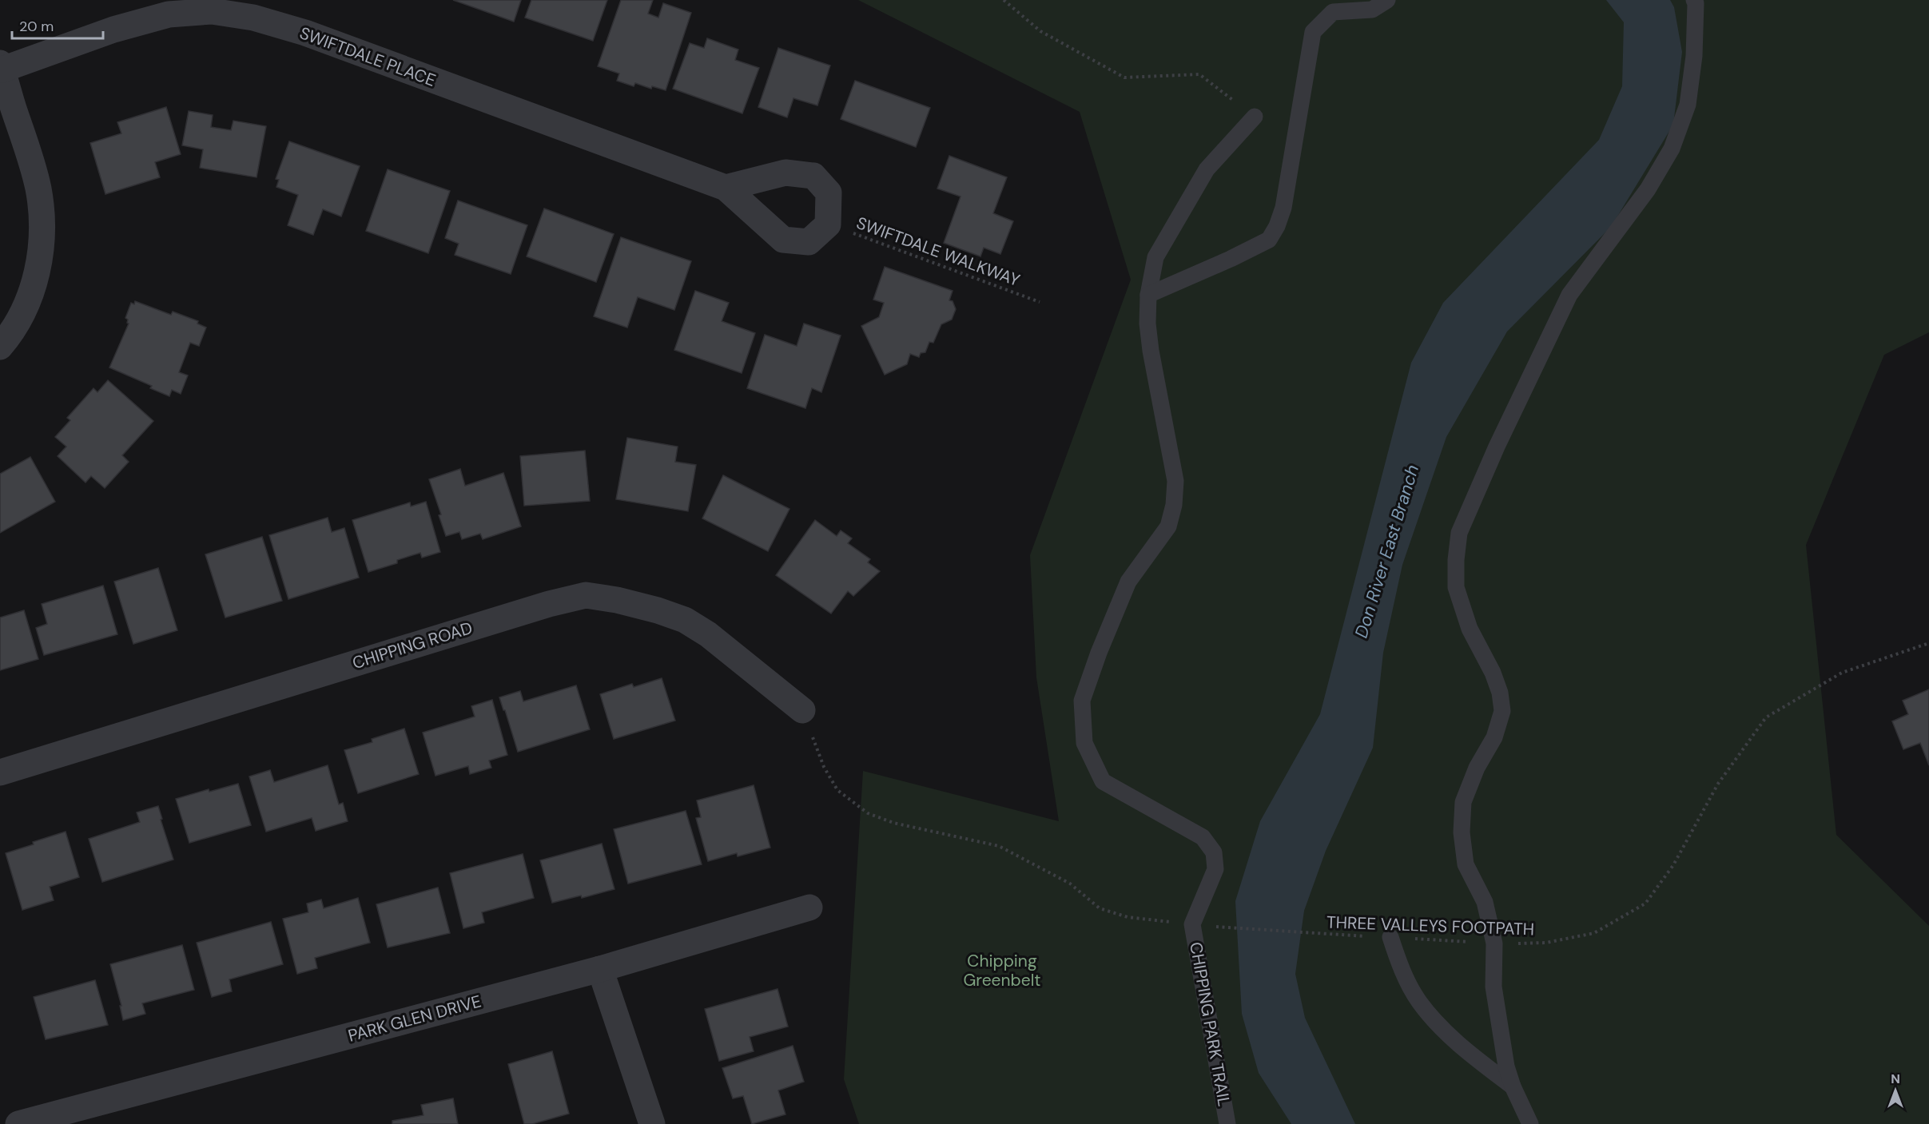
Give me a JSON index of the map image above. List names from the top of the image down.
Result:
{
  "streets": {
    "street": ["SWIFTDALE PLACE", "CHIPPING ROAD", "PARK GLEN DRIVE"],
    "lane": ["CHIPPING PARK TRAIL"],
    "path": ["SWIFTDALE WALKWAY", "THREE VALLEYS FOOTPATH"]
  },
  "crossings": [
    ["SWIFTDALE PLACE", "SWIFTDALE WALKWAY"]
  ],
  "water": ["Don River East Branch"],
  "parks": ["Chipping Greenbelt"],
  "scale_bar": "20 m",
  "north": "top"
}
